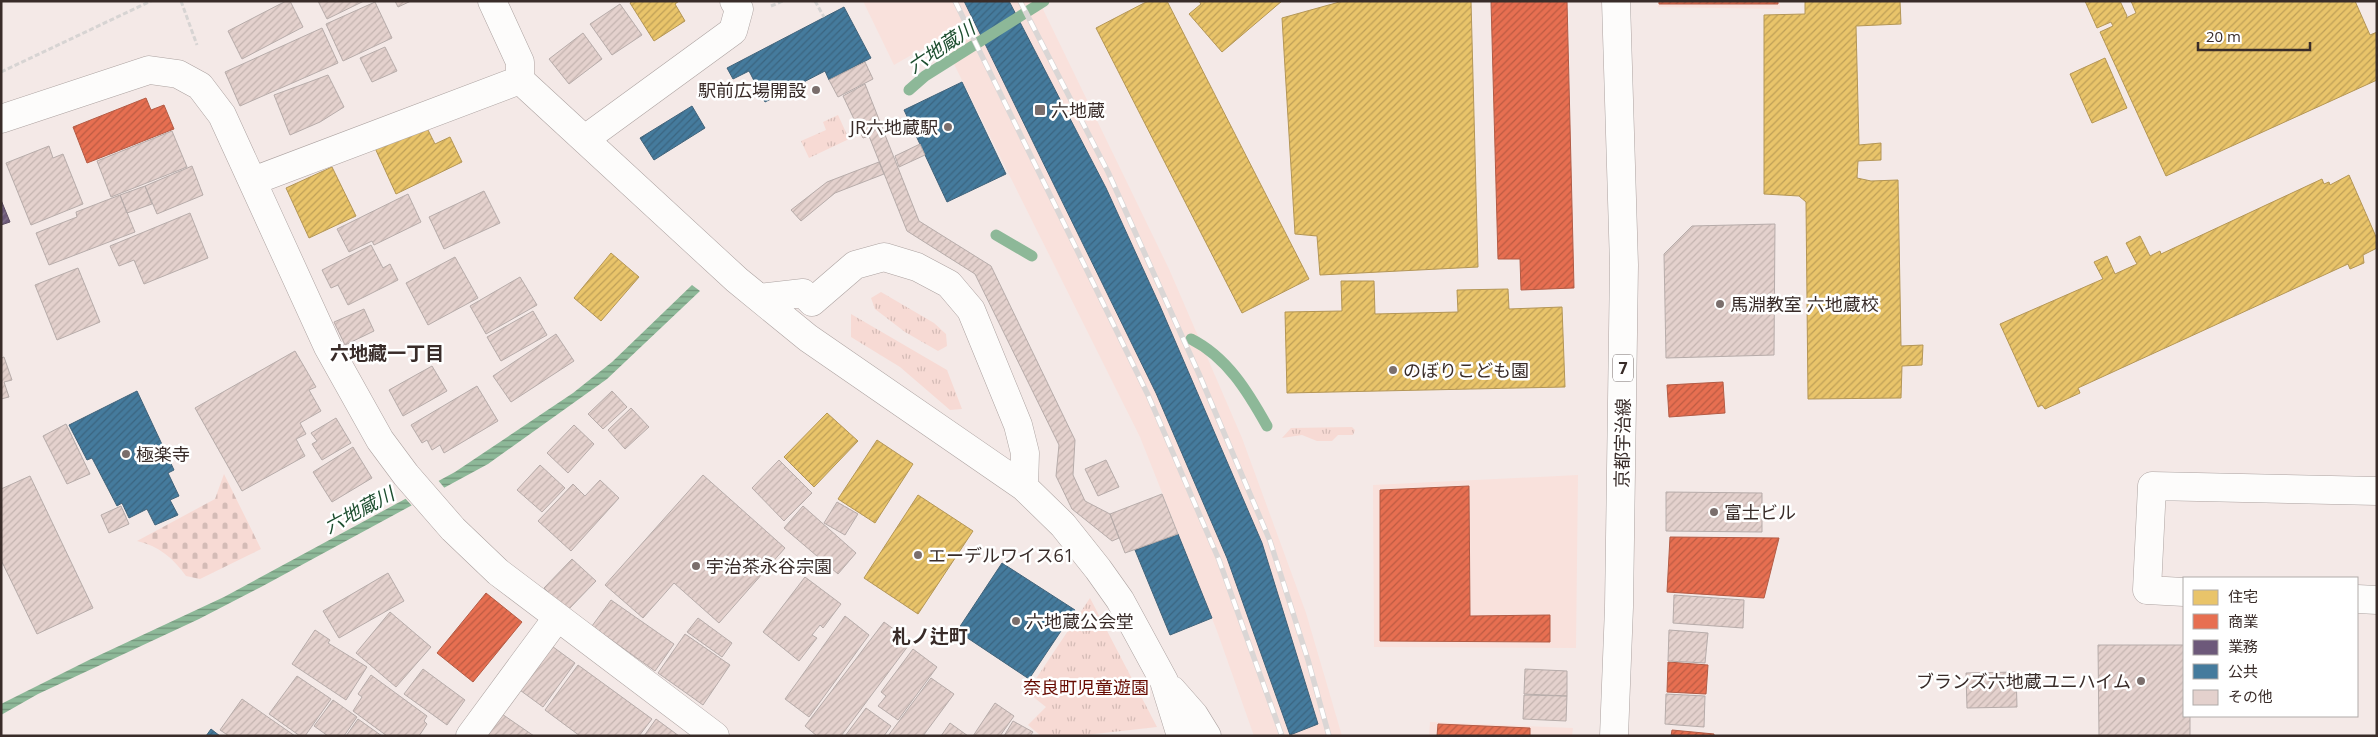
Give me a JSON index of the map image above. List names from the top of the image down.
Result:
{
  "streets": {
    "street": ["7", "京都宇治線"]
  },
  "districts": ["六地藏一丁目", "札ノ辻町"],
  "water": ["六地蔵川"],
  "parks": ["奈良町児童遊園"],
  "places": {
    "other": [
      "駅前広場開設",
      "JR六地蔵駅",
      "馬淵教室 六地蔵校",
      "のぼりこども園",
      "極楽寺",
      "富士ビル",
      "エーデルワイス61",
      "宇治茶永谷宗園",
      "六地蔵公会堂",
      "ブランズ六地蔵ユニハイム"
    ],
    "transit": ["六地蔵"]
  },
  "legend": [
    "住宅",
    "商業",
    "業務",
    "公共",
    "その他"
  ],
  "scale_bar": "20 m"
}
